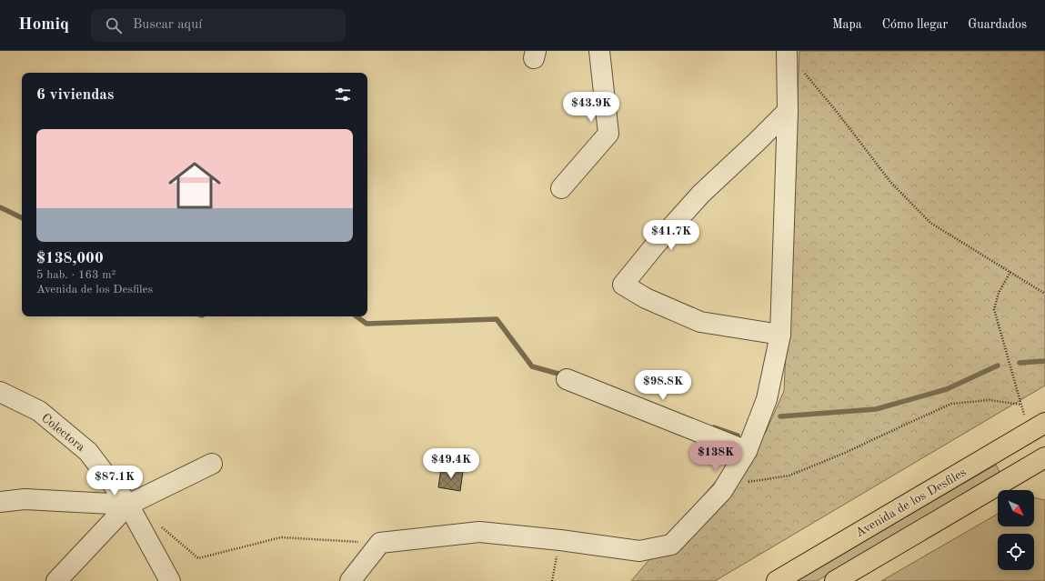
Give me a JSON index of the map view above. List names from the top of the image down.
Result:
{
  "streets": {
    "main road": ["Avenida de los Desfiles"],
    "street": ["Colectora"]
  },
  "north": "bottom right",
  "page": {
    "header": "Homiq",
    "search": "Buscar aquí",
    "nav": ["Mapa", "Cómo llegar", "Guardados"],
    "heading": "6 viviendas",
    "price": [
      "$43.9K",
      "$41.7K",
      "$98.8K",
      "$138K",
      "$49.4K",
      "$87.1K"
    ],
    "list": [
      {
        "name": "$138,000",
        "note": "5 hab. · 163 m² · Avenida de los Desfiles"
      }
    ]
  }
}
